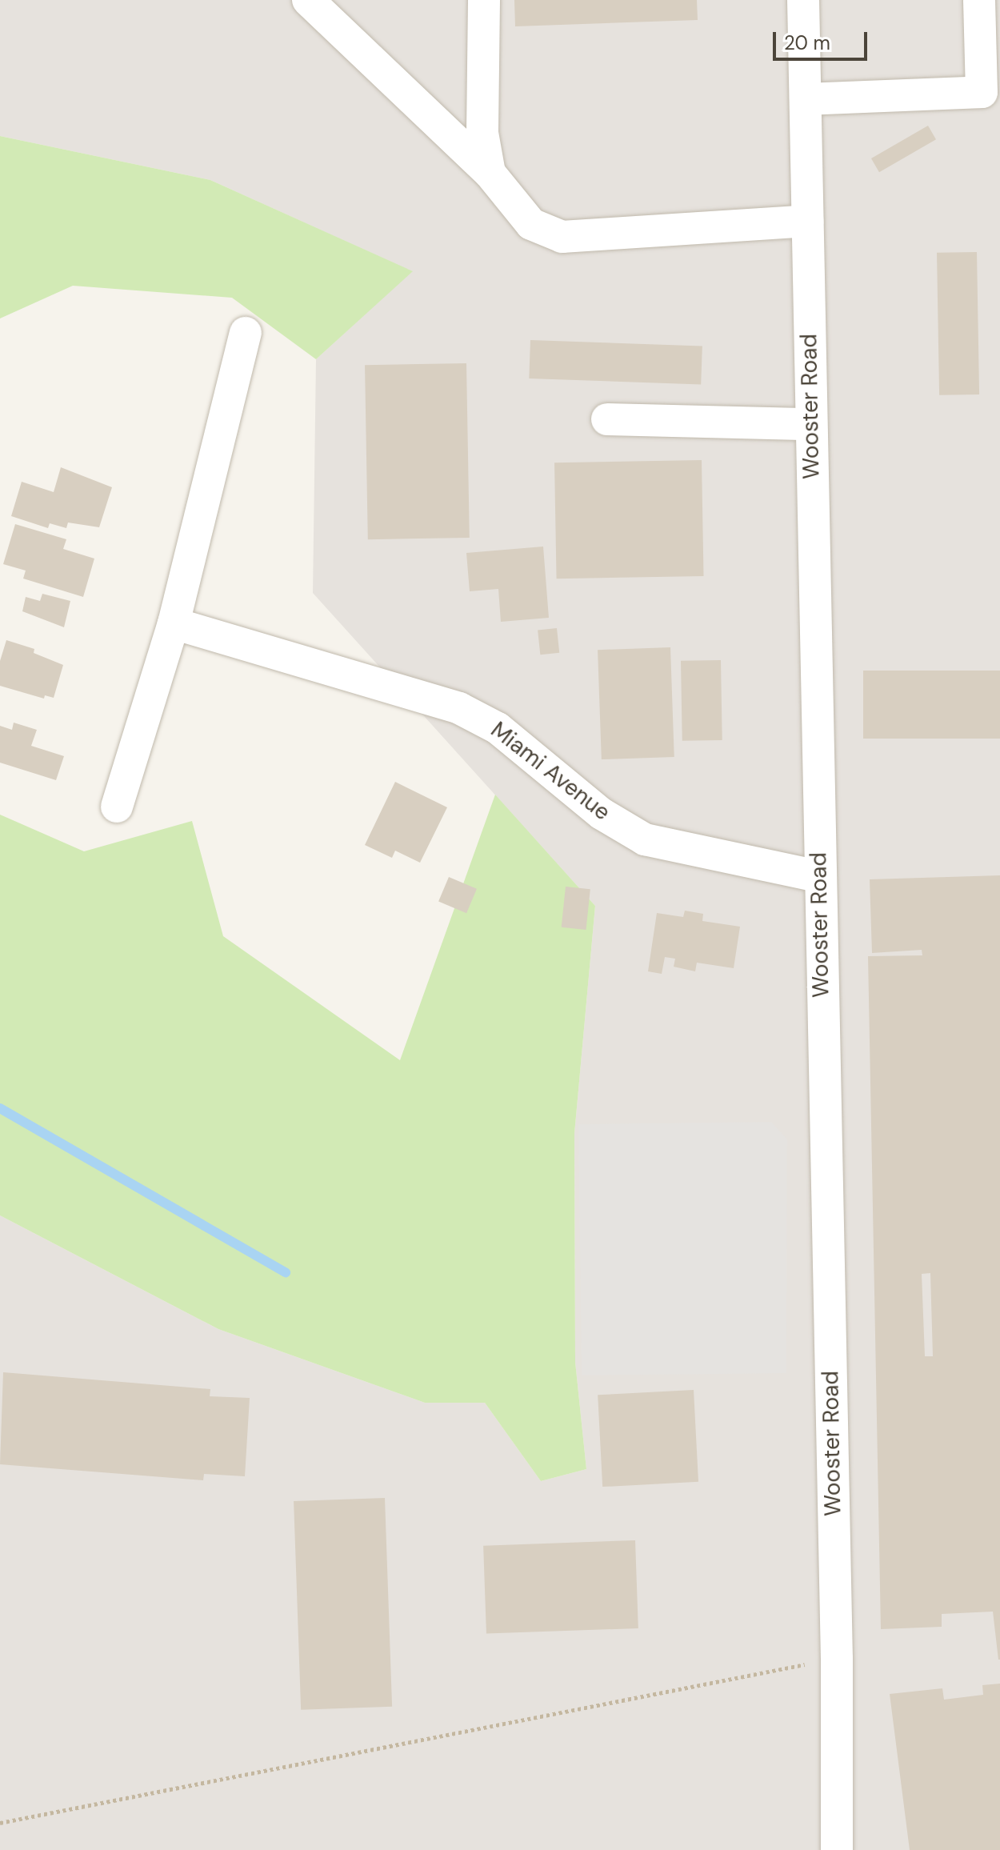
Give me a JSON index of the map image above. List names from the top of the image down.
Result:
{
  "streets": {
    "street": ["Wooster Road", "Miami Avenue"]
  },
  "crossings": [
    ["Wooster Road", "Miami Avenue"]
  ],
  "scale_bar": "20 m"
}
